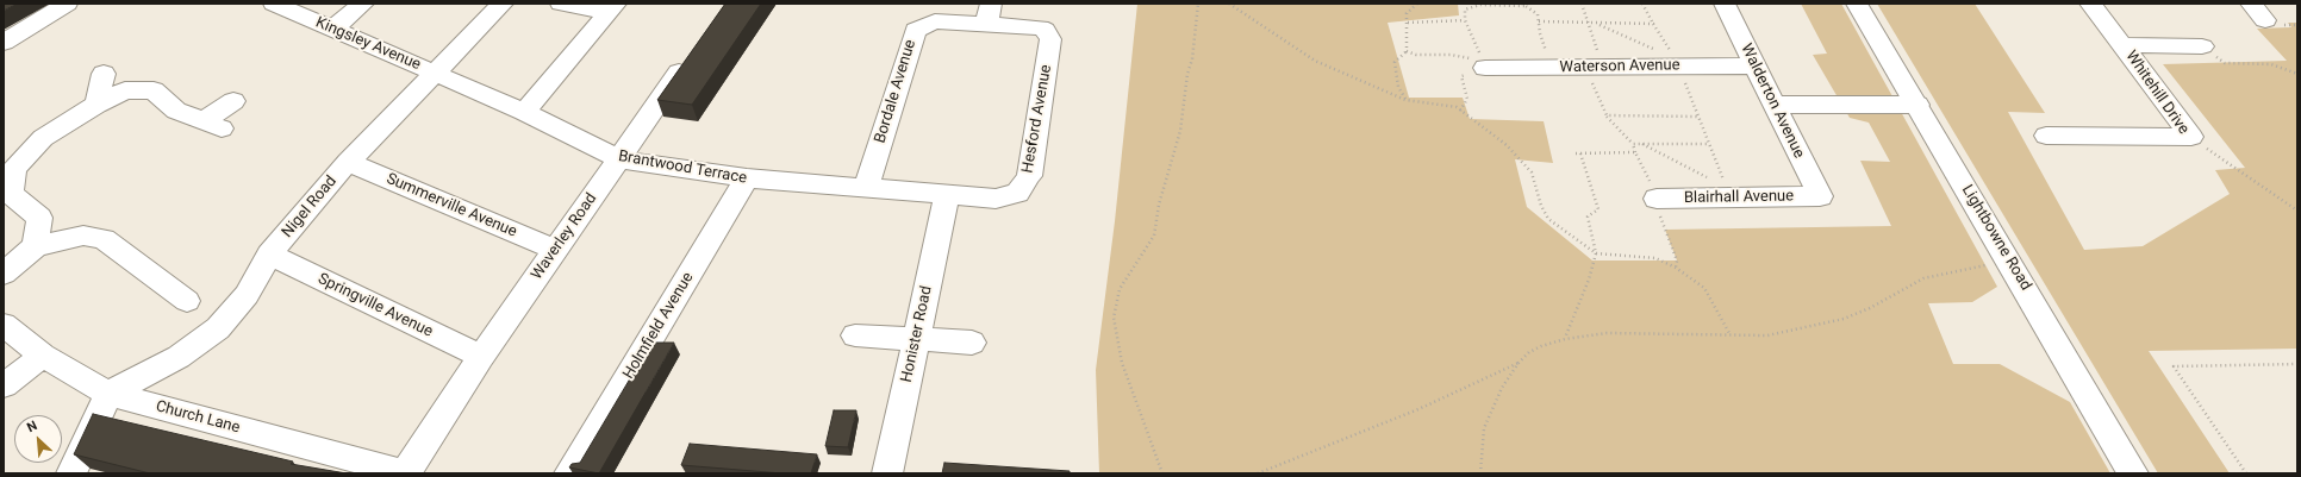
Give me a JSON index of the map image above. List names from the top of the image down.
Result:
{
  "streets": {
    "street": [
      "Kingsley Avenue",
      "Waterson Avenue",
      "Bordale Avenue",
      "Whitehill Drive",
      "Walderton Avenue",
      "Hesford Avenue",
      "Brantwood Terrace",
      "Blairhall Avenue",
      "Summerville Avenue",
      "Nigel Road",
      "Waverley Road",
      "Lightbowne Road",
      "Springville Avenue",
      "Holmfield Avenue",
      "Honister Road",
      "Church Lane"
    ]
  },
  "crossings": [
    ["Kingsley Avenue", "Brantwood Terrace"],
    ["Kingsley Avenue", "Nigel Road"],
    ["Waterson Avenue", "Walderton Avenue"],
    ["Bordale Avenue", "Hesford Avenue"],
    ["Bordale Avenue", "Brantwood Terrace"],
    ["Walderton Avenue", "Blairhall Avenue"],
    ["Hesford Avenue", "Brantwood Terrace"],
    ["Hesford Avenue", "Honister Road"],
    ["Brantwood Terrace", "Nigel Road"],
    ["Brantwood Terrace", "Waverley Road"],
    ["Brantwood Terrace", "Holmfield Avenue"],
    ["Brantwood Terrace", "Honister Road"],
    ["Summerville Avenue", "Nigel Road"],
    ["Summerville Avenue", "Waverley Road"],
    ["Nigel Road", "Springville Avenue"],
    ["Nigel Road", "Church Lane"],
    ["Waverley Road", "Springville Avenue"],
    ["Waverley Road", "Church Lane"]
  ],
  "north": "top left"
}
